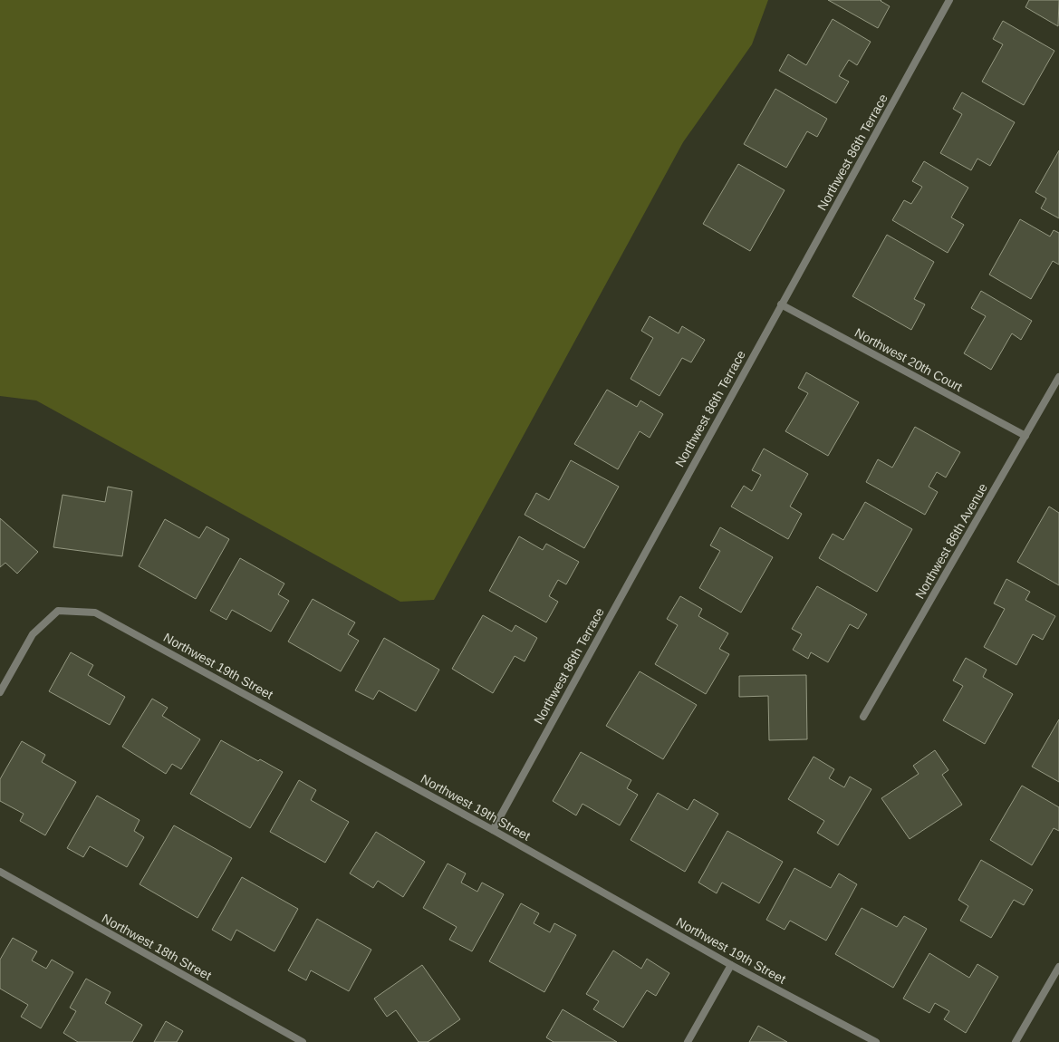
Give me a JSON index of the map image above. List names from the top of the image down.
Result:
{
  "streets": {
    "street": [
      "Northwest 86th Terrace",
      "Northwest 20th Court",
      "Northwest 86th Avenue",
      "Northwest 19th Street",
      "Northwest 18th Street"
    ]
  },
  "crossings": [
    ["Northwest 86th Terrace", "Northwest 20th Court"],
    ["Northwest 86th Terrace", "Northwest 19th Street"],
    ["Northwest 20th Court", "Northwest 86th Avenue"]
  ]
}
